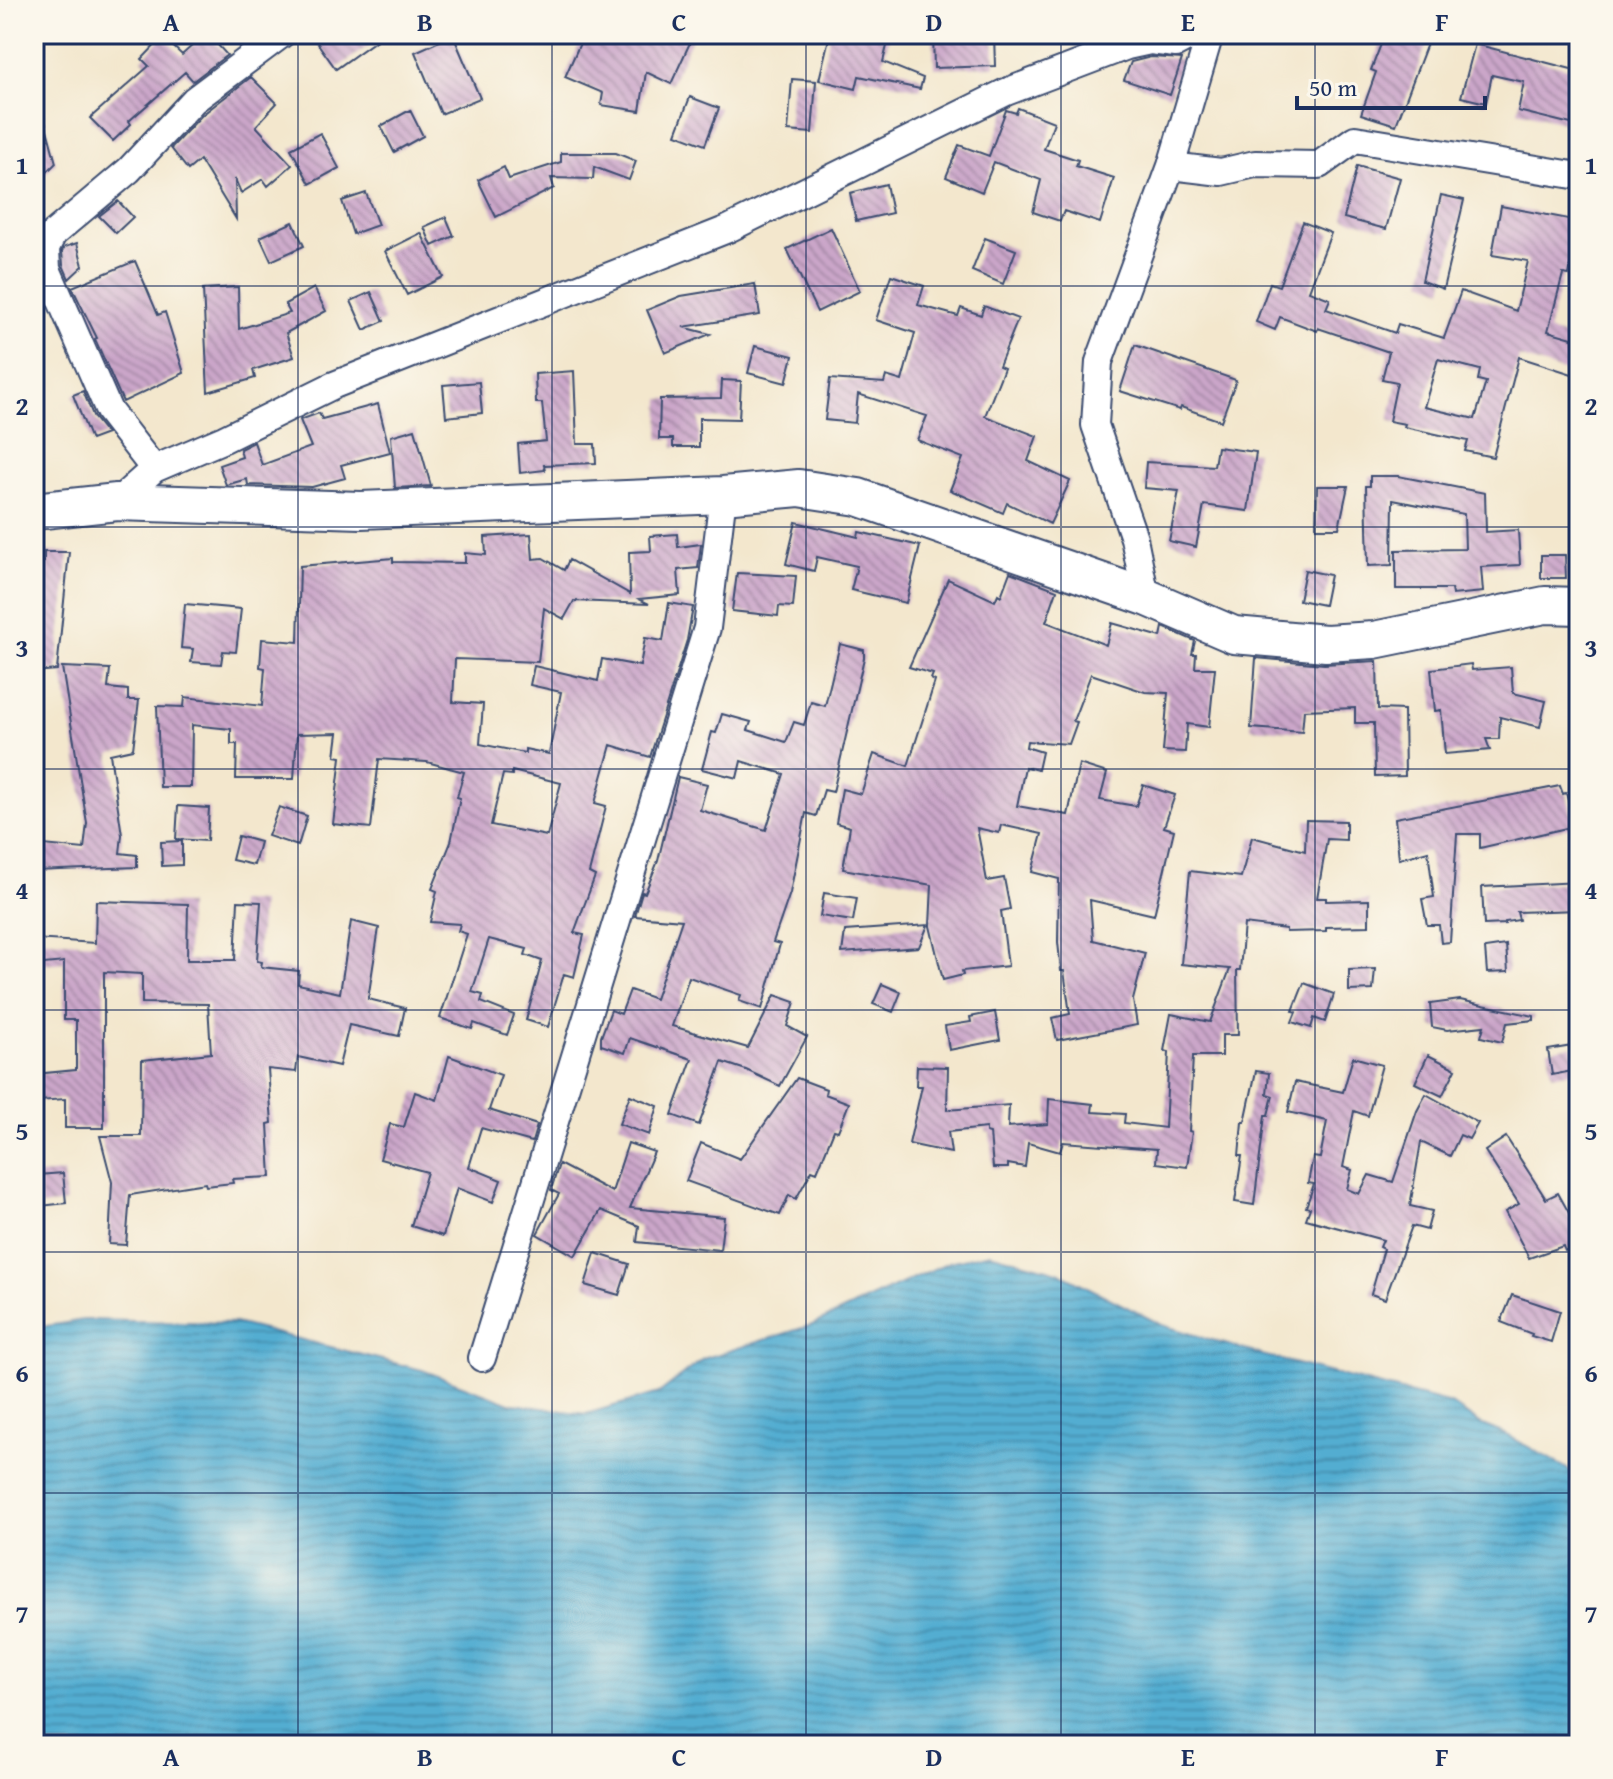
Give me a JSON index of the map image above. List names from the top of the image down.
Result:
{
  "scale_bar": "50 m",
  "grid": {
    "columns": [
      "A",
      "B",
      "C",
      "D",
      "E",
      "F"
    ],
    "rows": [
      "1",
      "2",
      "3",
      "4",
      "5",
      "6",
      "7"
    ]
  }
}
